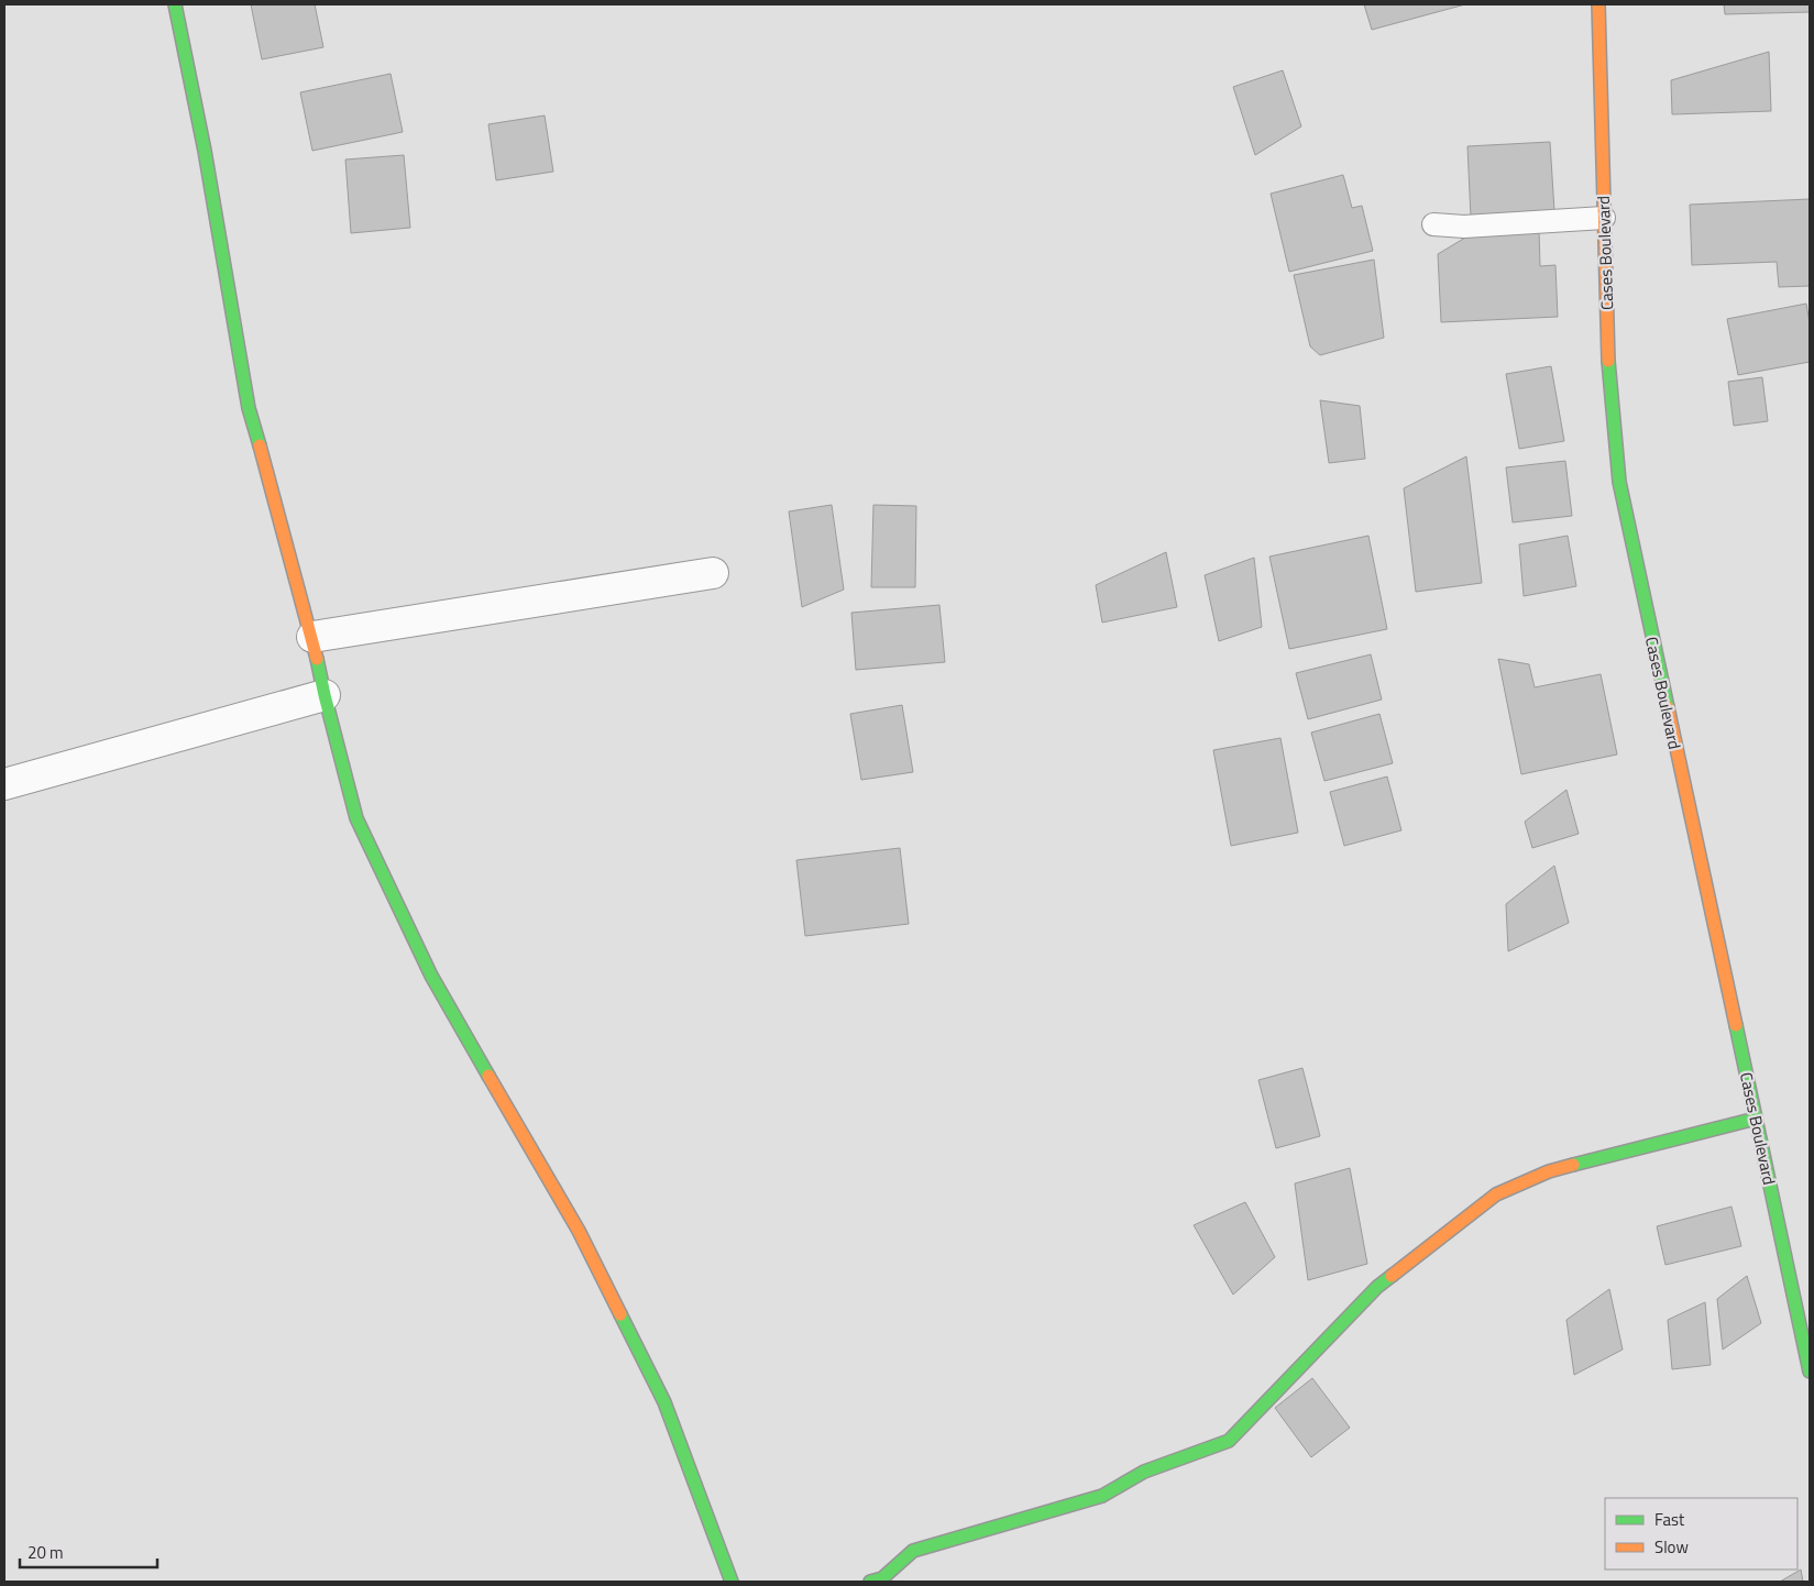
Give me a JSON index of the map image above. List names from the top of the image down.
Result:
{
  "streets": {
    "street": ["Cases Boulevard"]
  },
  "legend": ["Fast", "Slow"],
  "scale_bar": "20 m"
}
